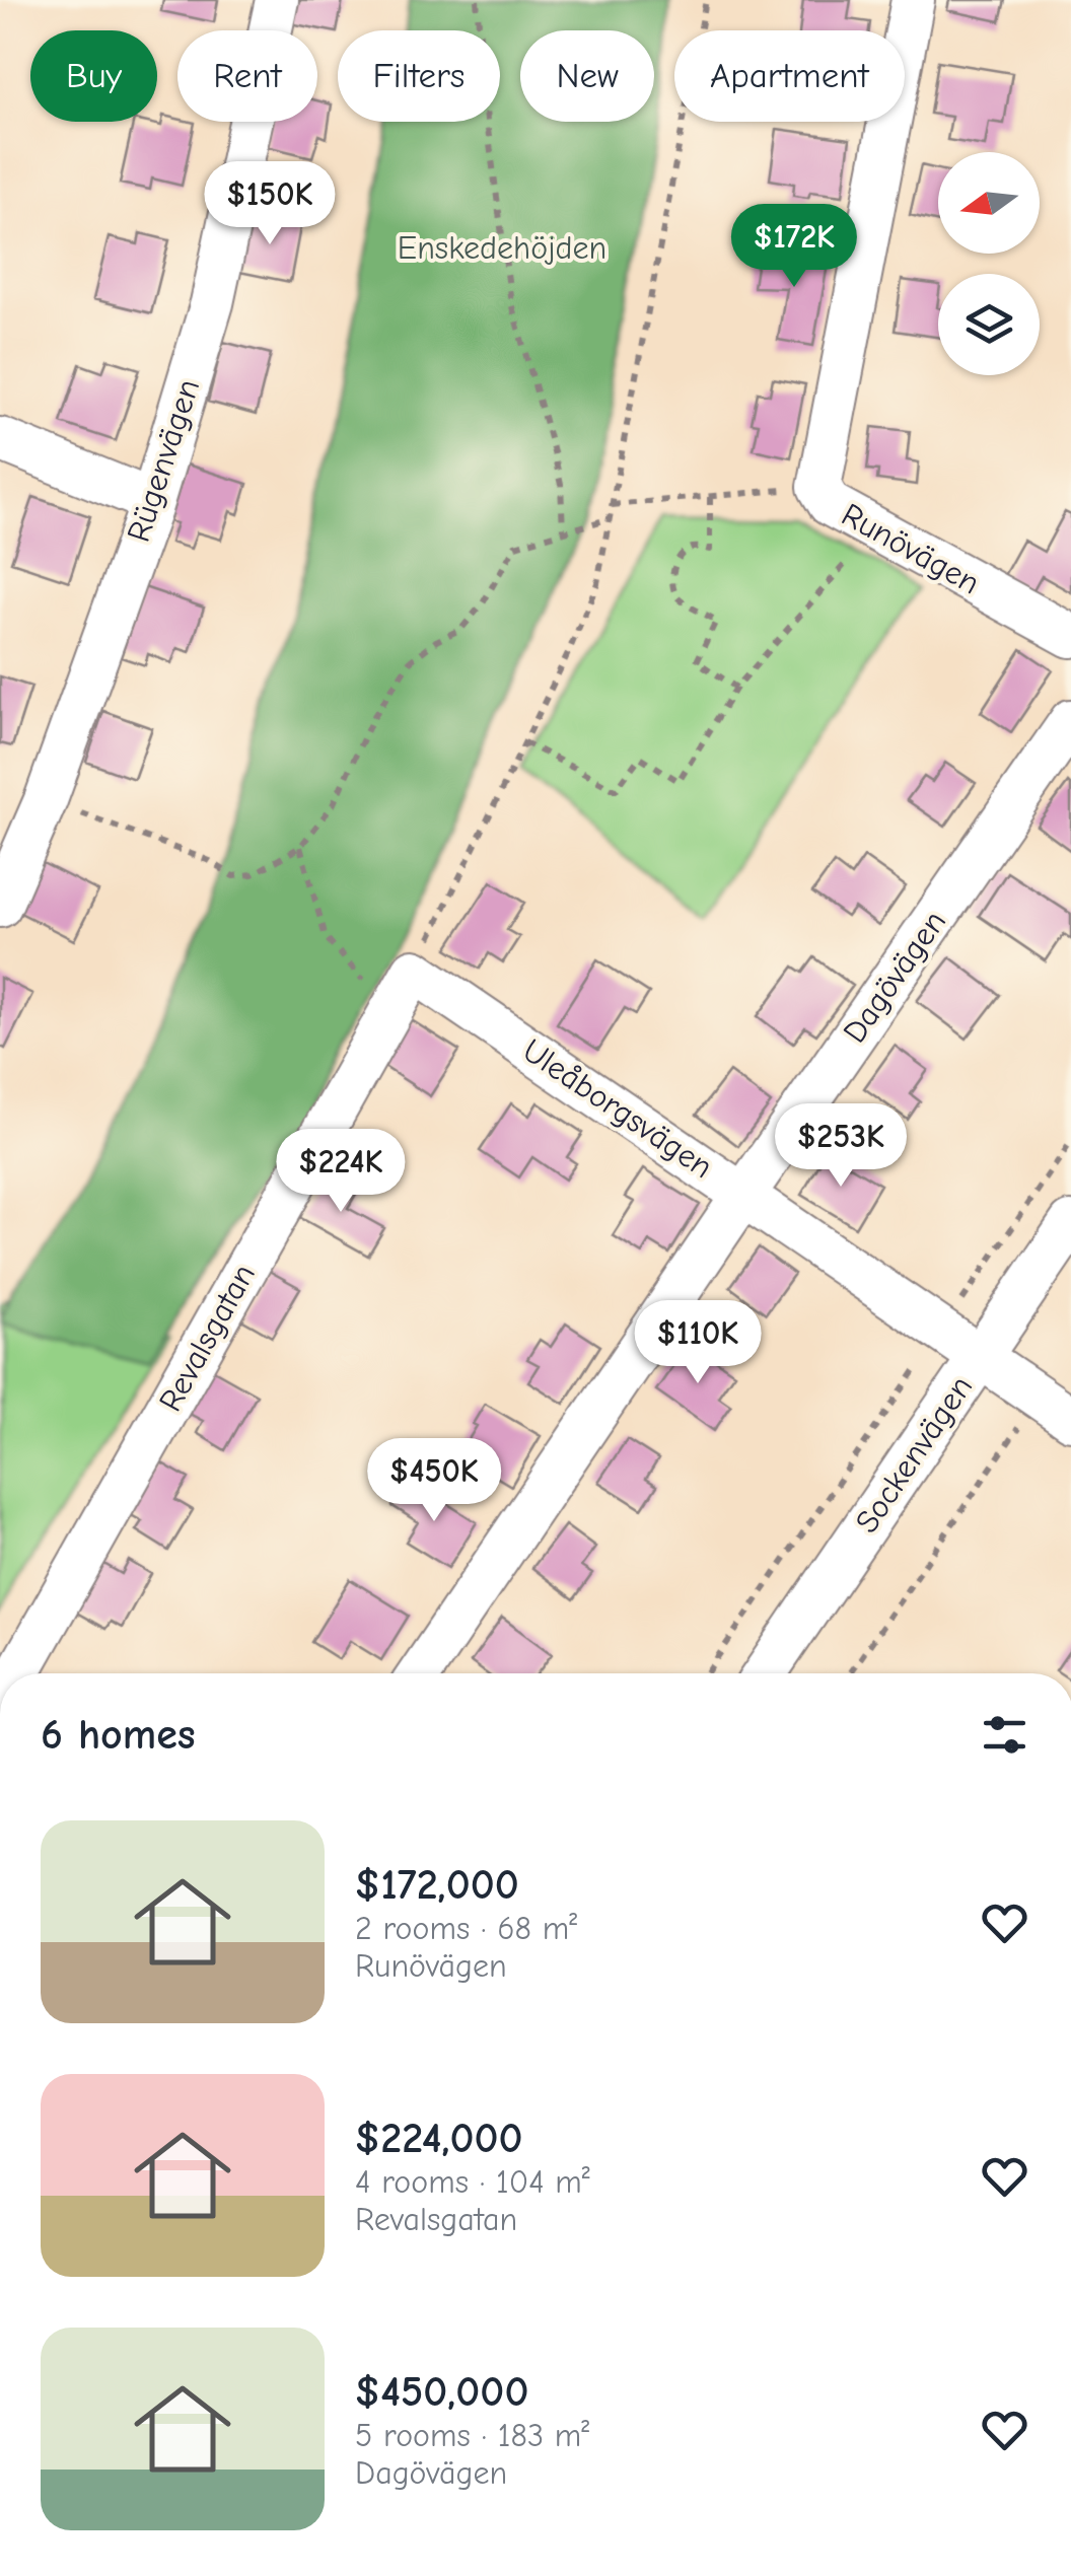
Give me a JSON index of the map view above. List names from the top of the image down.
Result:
{
  "streets": {
    "street": [
      "Rügenvägen",
      "Runövägen",
      "Dagövägen",
      "Uleåborgsvägen",
      "Revalsgatan",
      "Sockenvägen"
    ]
  },
  "crossings": [
    ["Dagövägen", "Uleåborgsvägen"],
    ["Uleåborgsvägen", "Revalsgatan"],
    ["Uleåborgsvägen", "Sockenvägen"]
  ],
  "parks": ["Enskedehöjden"],
  "north": "left",
  "page": {
    "chip": [
      "Buy",
      "Rent",
      "Filters",
      "New",
      "Apartment"
    ],
    "price": [
      "$150K",
      "$172K",
      "$253K",
      "$224K",
      "$110K",
      "$450K"
    ],
    "heading": "6 homes",
    "list": [
      {
        "name": "$172,000",
        "note": "2 rooms · 68 m² · Runövägen"
      },
      {
        "name": "$224,000",
        "note": "4 rooms · 104 m² · Revalsgatan"
      },
      {
        "name": "$450,000",
        "note": "5 rooms · 183 m² · Dagövägen"
      }
    ]
  }
}
